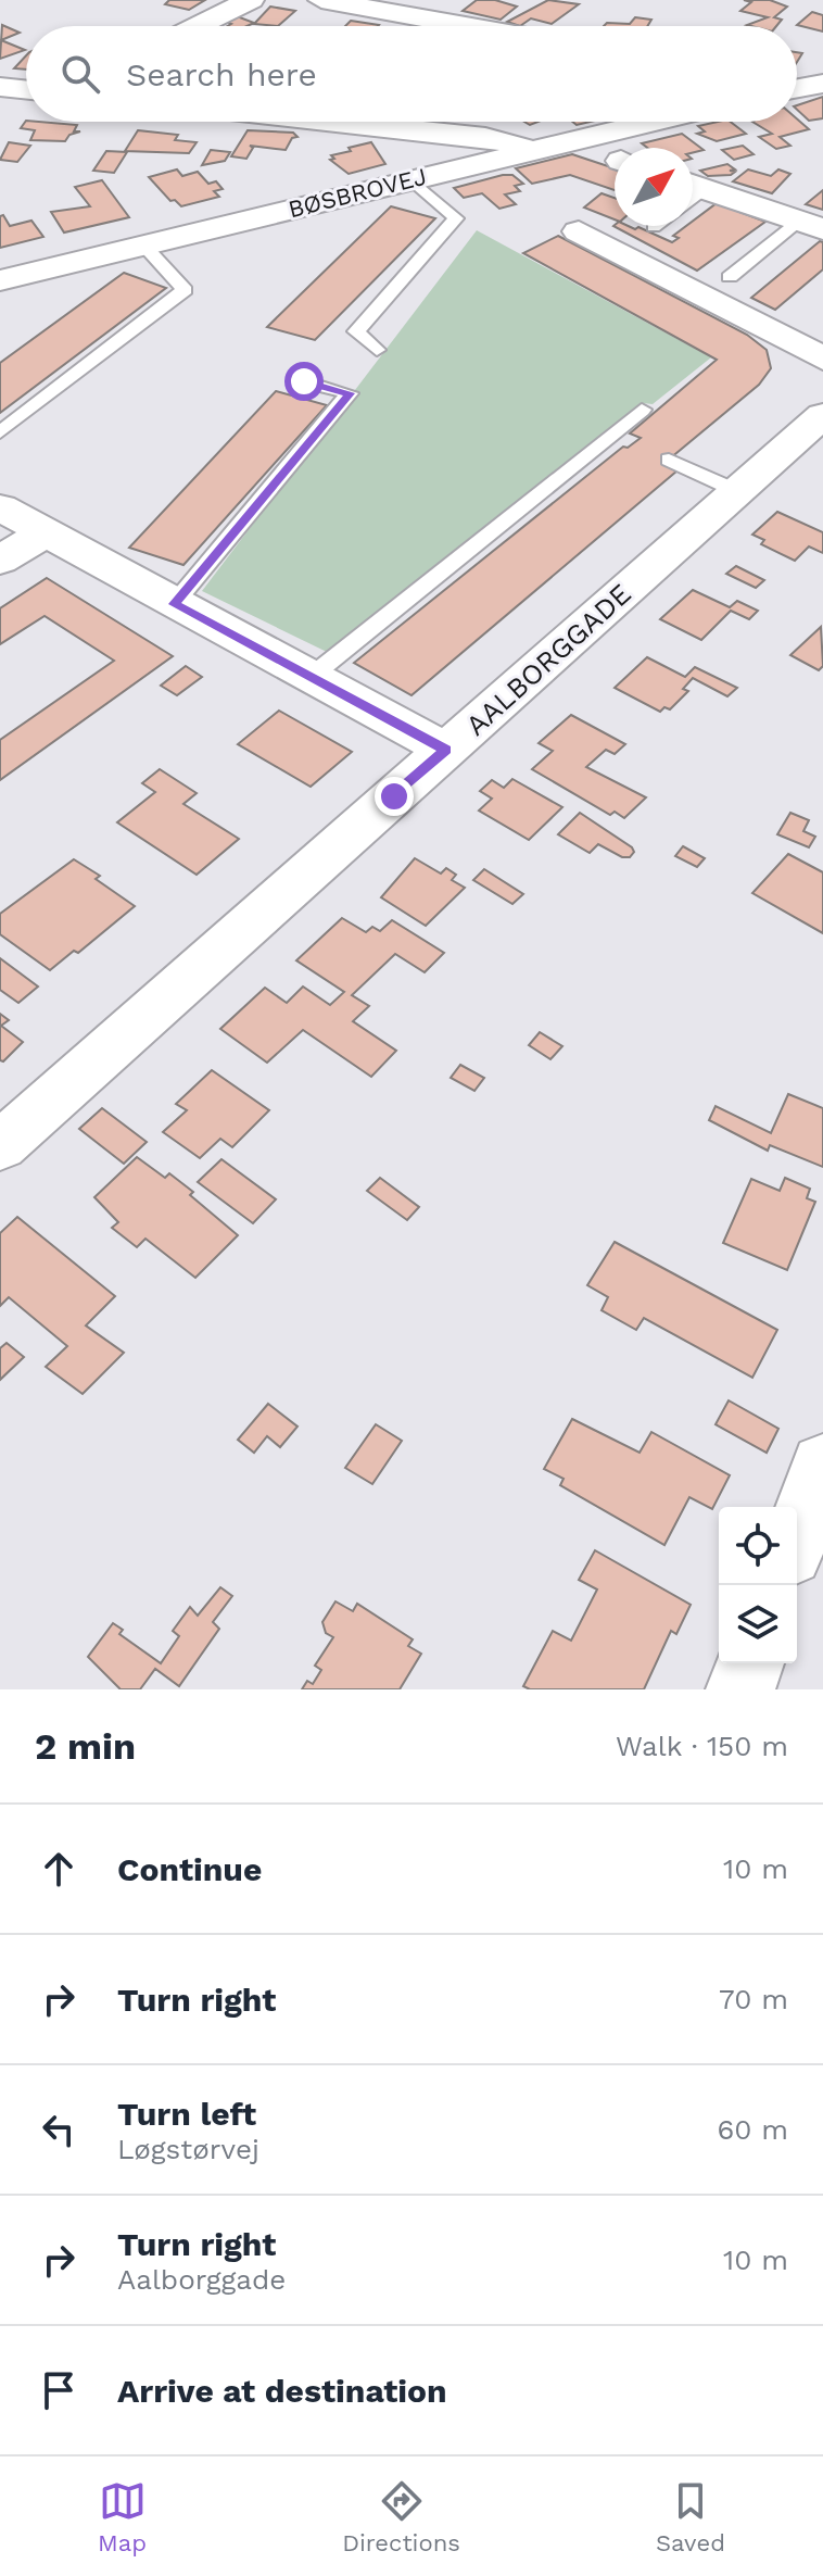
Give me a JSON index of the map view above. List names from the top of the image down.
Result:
{
  "streets": {
    "street": ["BØSBROVEJ", "AALBORGGADE"]
  },
  "north": "top right",
  "page": {
    "search": "Search here",
    "heading": ["2 min", "Walk · 150 m"],
    "list": [
      ["Continue", "10 m"],
      ["Turn right", "70 m"],
      ["Turn left", "Løgstørvej", "60 m"],
      ["Turn right", "Aalborggade", "10 m"],
      "Arrive at destination"
    ],
    "nav": ["Map", "Directions", "Saved"]
  }
}
